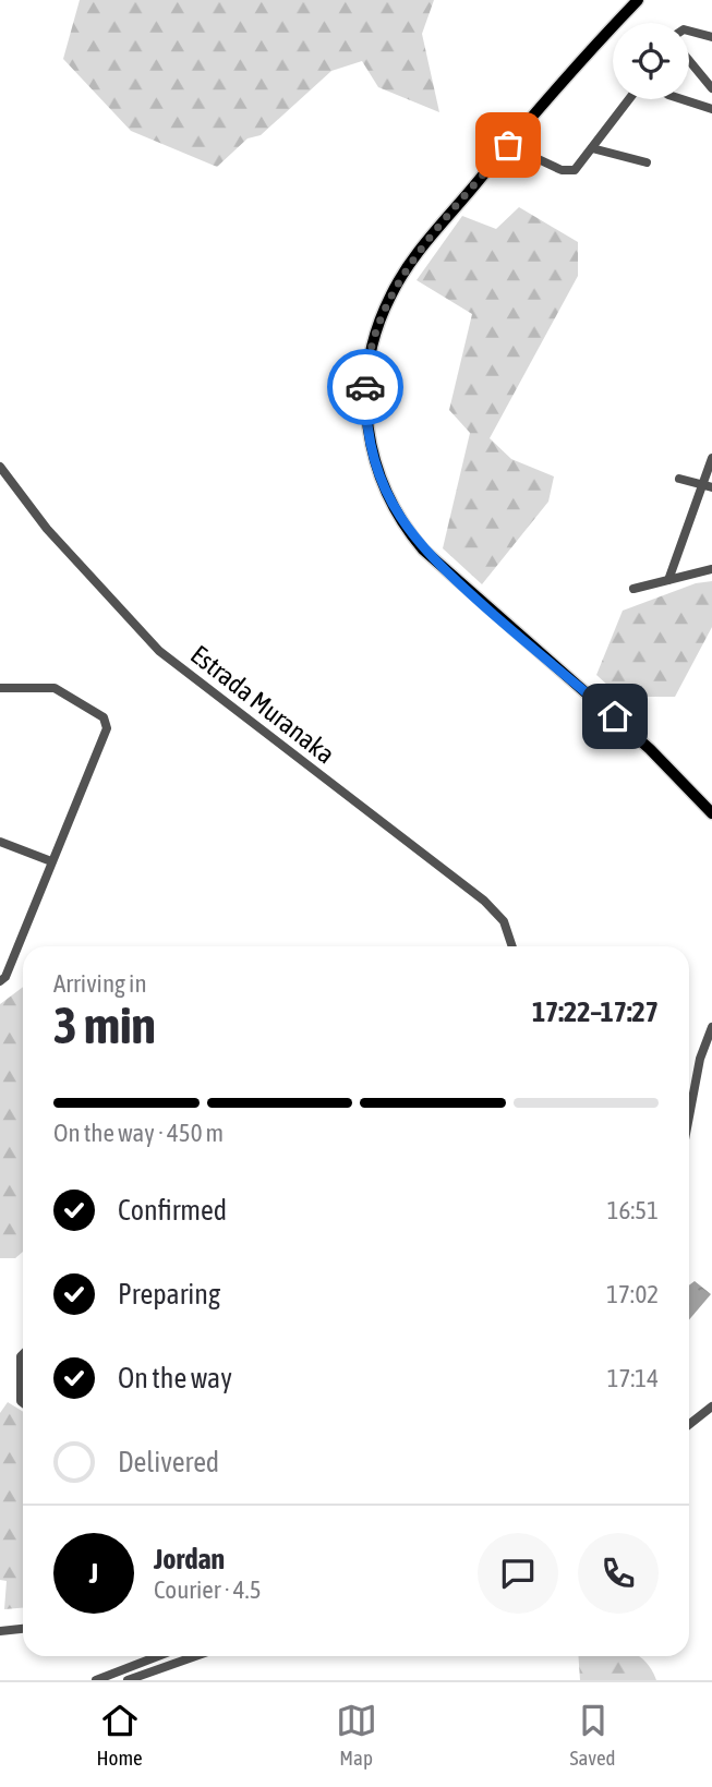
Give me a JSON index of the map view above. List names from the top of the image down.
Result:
{
  "streets": {
    "street": ["Estrada Muranaka"]
  },
  "page": {
    "heading": ["3 min", "Arriving in", "17:22–17:27"],
    "panel": ["Jordan", "Courier · 4.5"],
    "bar": "On the way · 450 m",
    "list": [
      ["Confirmed", "16:51"],
      ["Preparing", "17:02"],
      ["On the way", "17:14"],
      "Delivered"
    ],
    "round": "J",
    "tabs": ["Home", "Map", "Saved"]
  }
}
